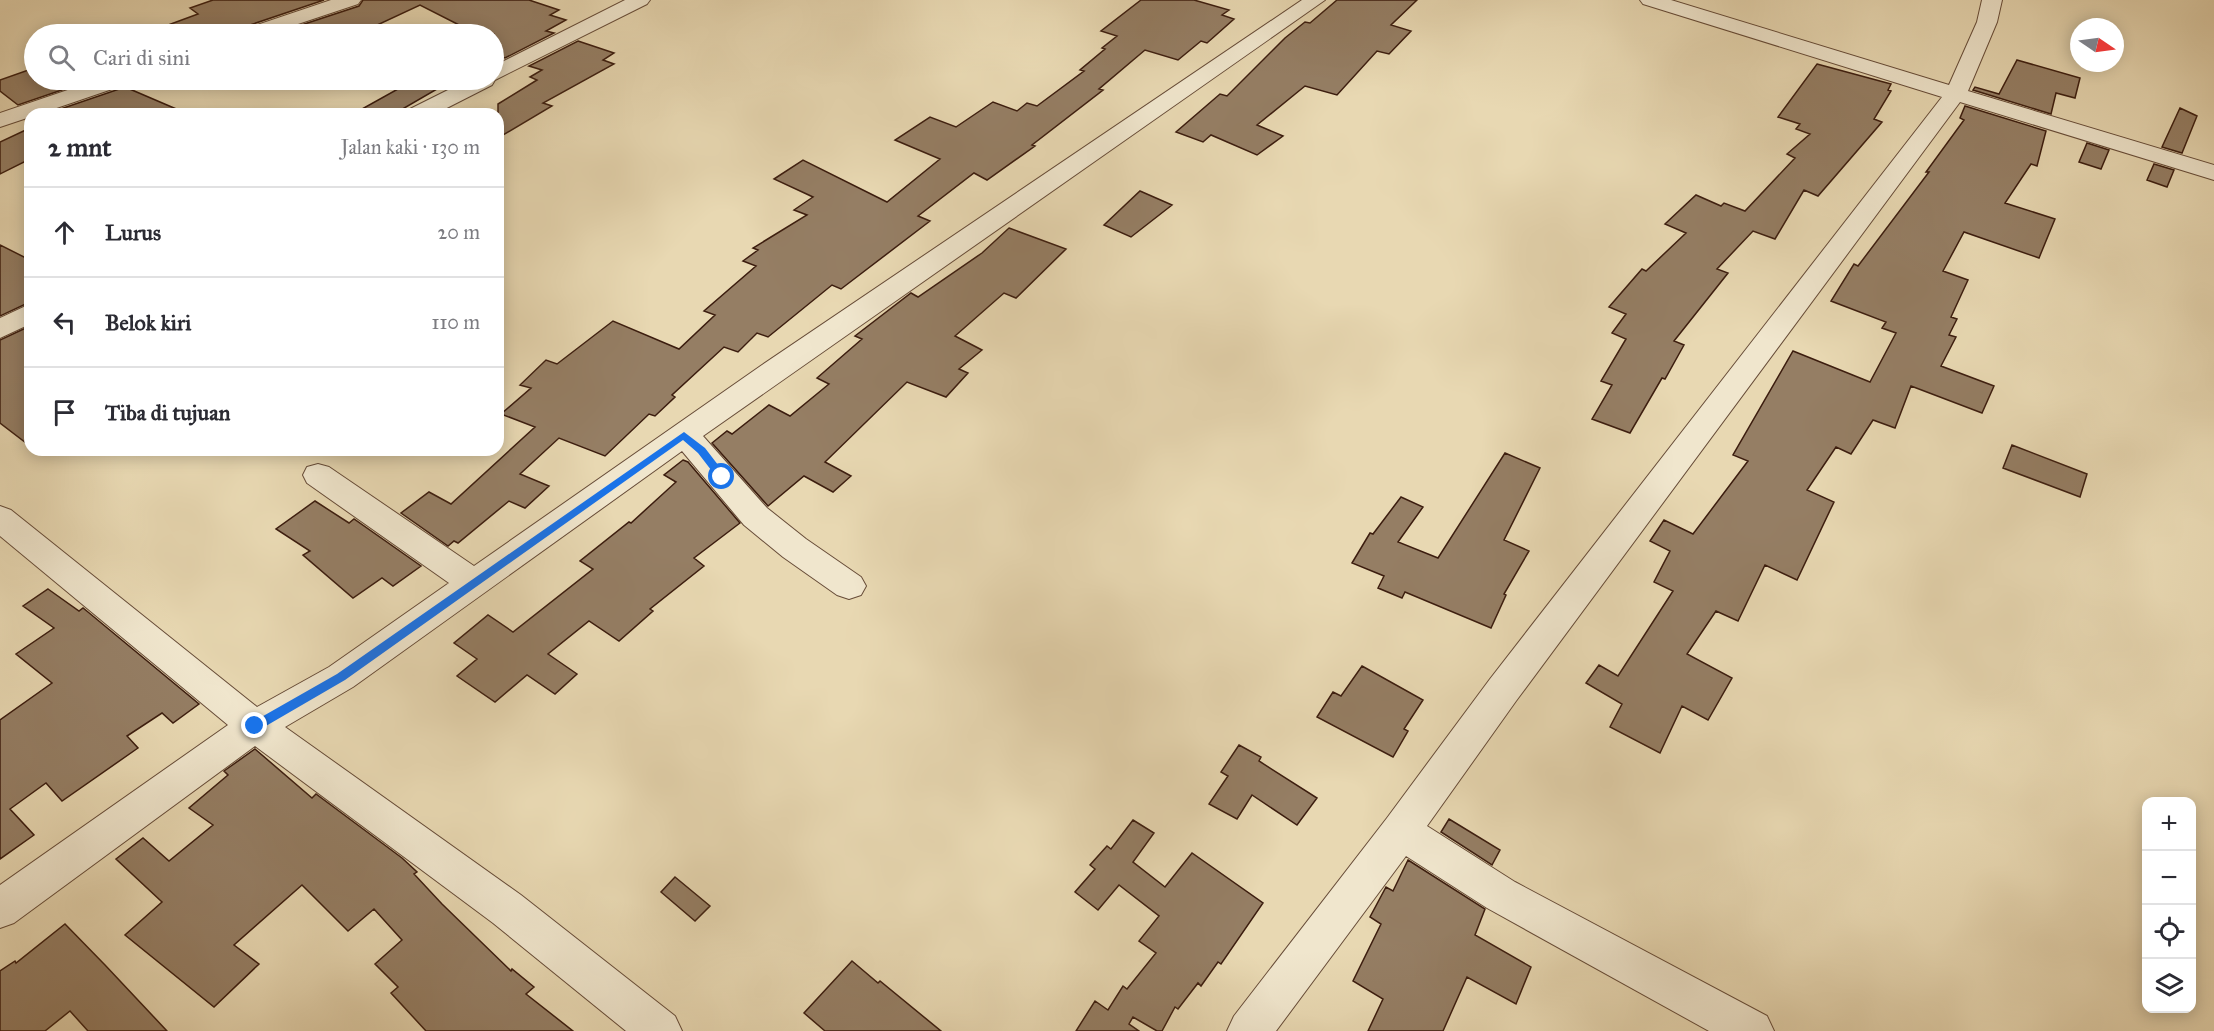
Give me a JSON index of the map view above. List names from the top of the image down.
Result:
{
  "north": "right",
  "page": {
    "search": "Cari di sini",
    "heading": ["2 mnt", "Jalan kaki · 130 m"],
    "list": [
      ["Lurus", "20 m"],
      ["Belok kiri", "110 m"],
      "Tiba di tujuan"
    ],
    "map_buttons": ["+", "−"]
  }
}
